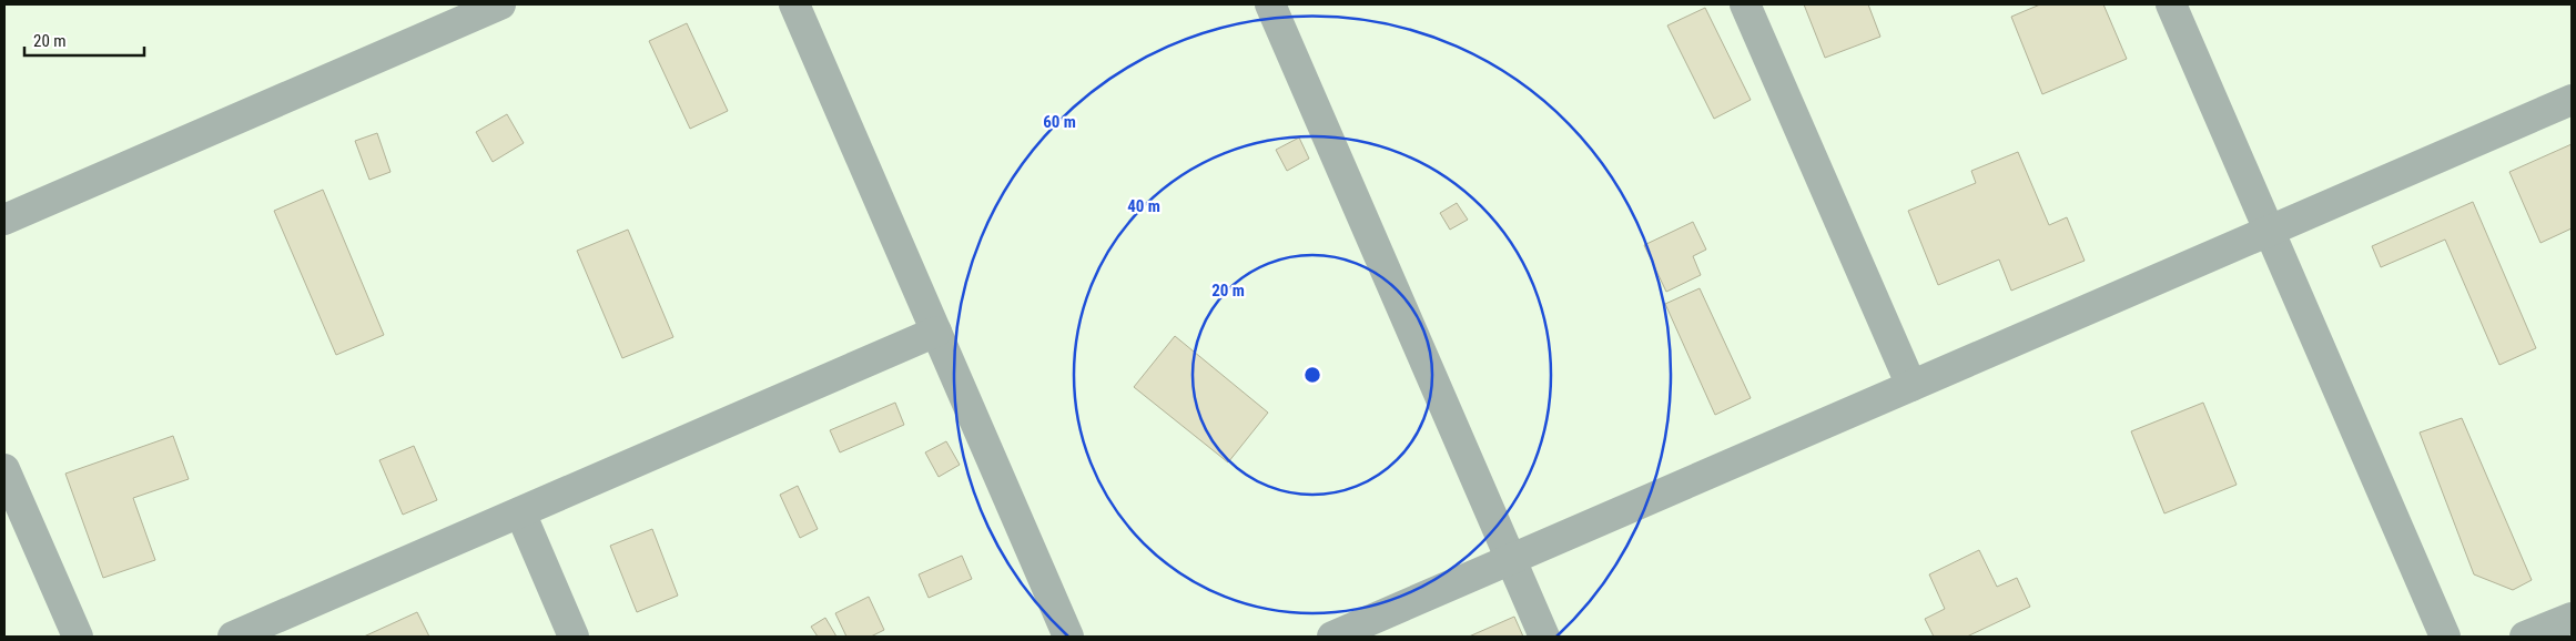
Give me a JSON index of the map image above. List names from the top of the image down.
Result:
{
  "scale_bar": "20 m",
  "rings": ["60 m", "40 m", "20 m"]
}
